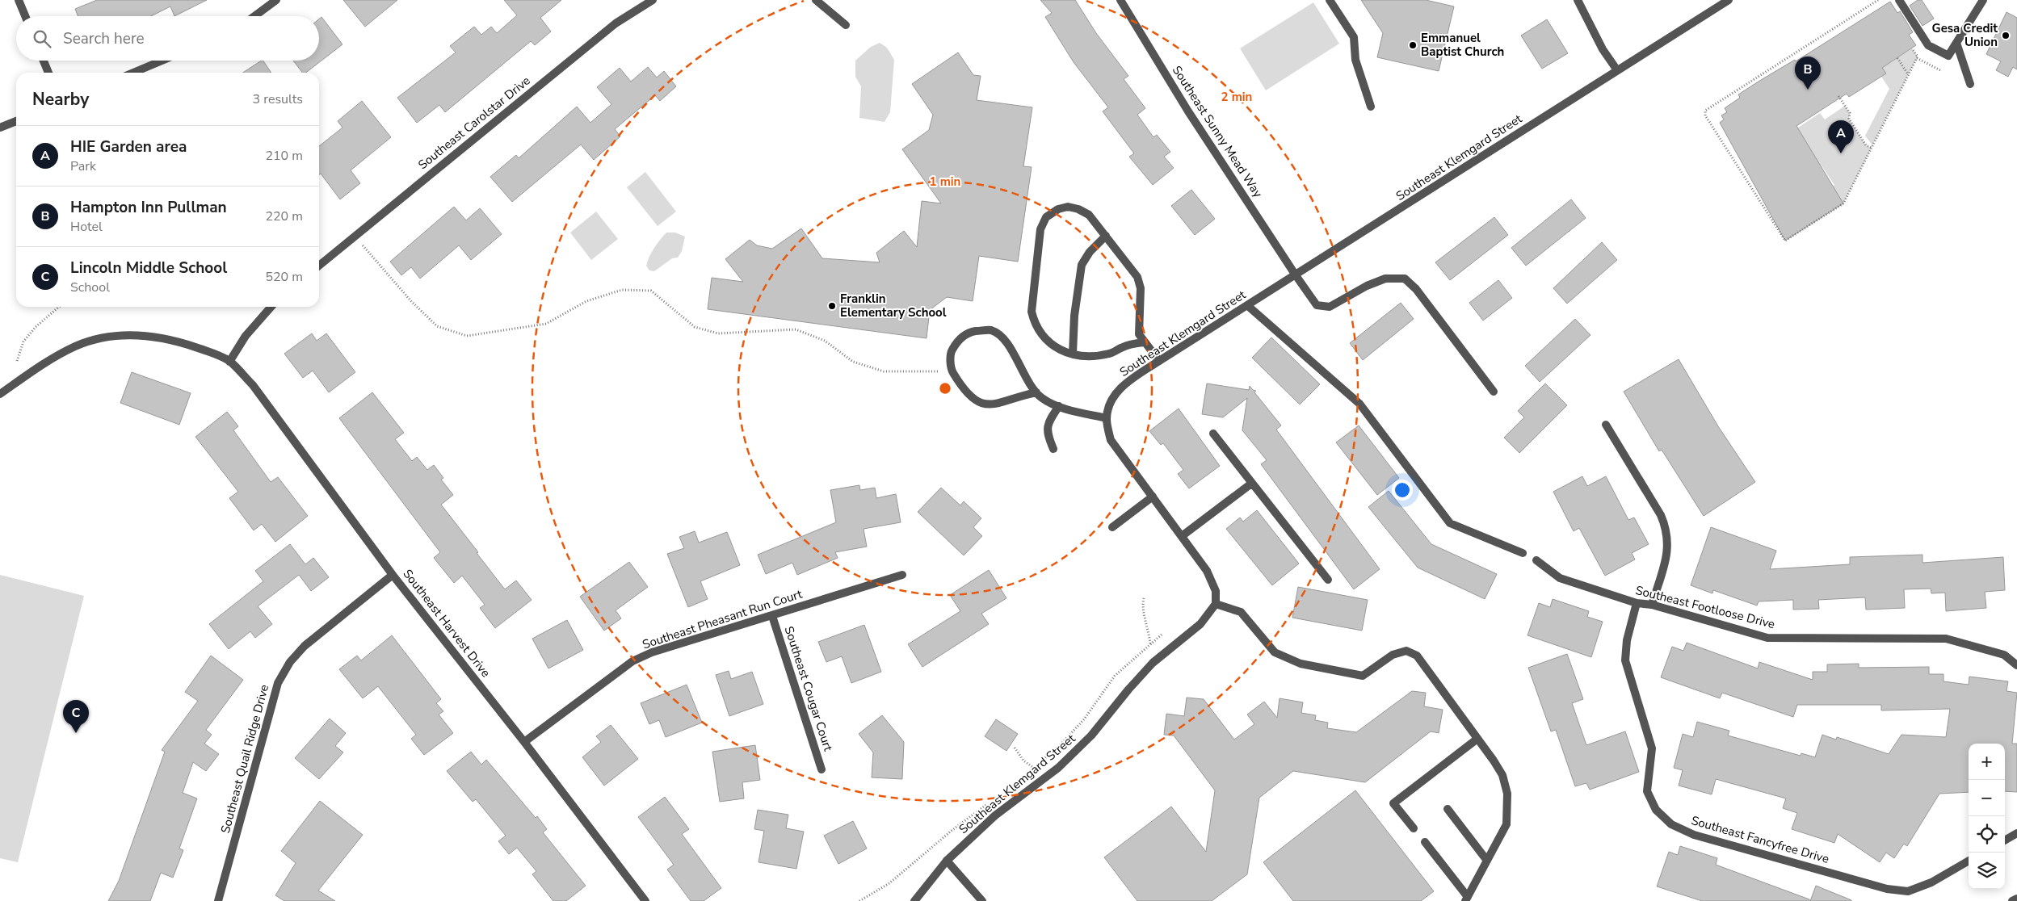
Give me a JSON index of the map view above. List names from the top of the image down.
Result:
{
  "streets": {
    "street": [
      "Southeast Carolstar Drive",
      "Southeast Sunny Mead Way",
      "Southeast Klemgard Street",
      "Southeast Footloose Drive",
      "Southeast Pheasant Run Court",
      "Southeast Harvest Drive",
      "Southeast Cougar Court",
      "Southeast Quail Ridge Drive",
      "Southeast Fancyfree Drive"
    ]
  },
  "crossings": [
    ["Southeast Sunny Mead Way", "Southeast Klemgard Street"],
    ["Southeast Footloose Drive", "Southeast Fancyfree Drive"],
    ["Southeast Pheasant Run Court", "Southeast Harvest Drive"],
    ["Southeast Pheasant Run Court", "Southeast Cougar Court"],
    ["Southeast Harvest Drive", "Southeast Quail Ridge Drive"]
  ],
  "places": ["Gesa Credit Union", "Emmanuel Baptist Church", "Franklin Elementary School"],
  "page": {
    "search": "Search here",
    "pins": ["B", "A", "C"],
    "heading": ["Nearby", "3 results"],
    "list": [
      {
        "mark": "A",
        "name": "HIE Garden area",
        "note": "Park",
        "value": "210 m"
      },
      {
        "mark": "B",
        "name": "Hampton Inn Pullman",
        "note": "Hotel",
        "value": "220 m"
      },
      {
        "mark": "C",
        "name": "Lincoln Middle School",
        "note": "School",
        "value": "520 m"
      }
    ],
    "map_buttons": ["+", "−"]
  },
  "rings": ["2 min", "1 min"]
}
